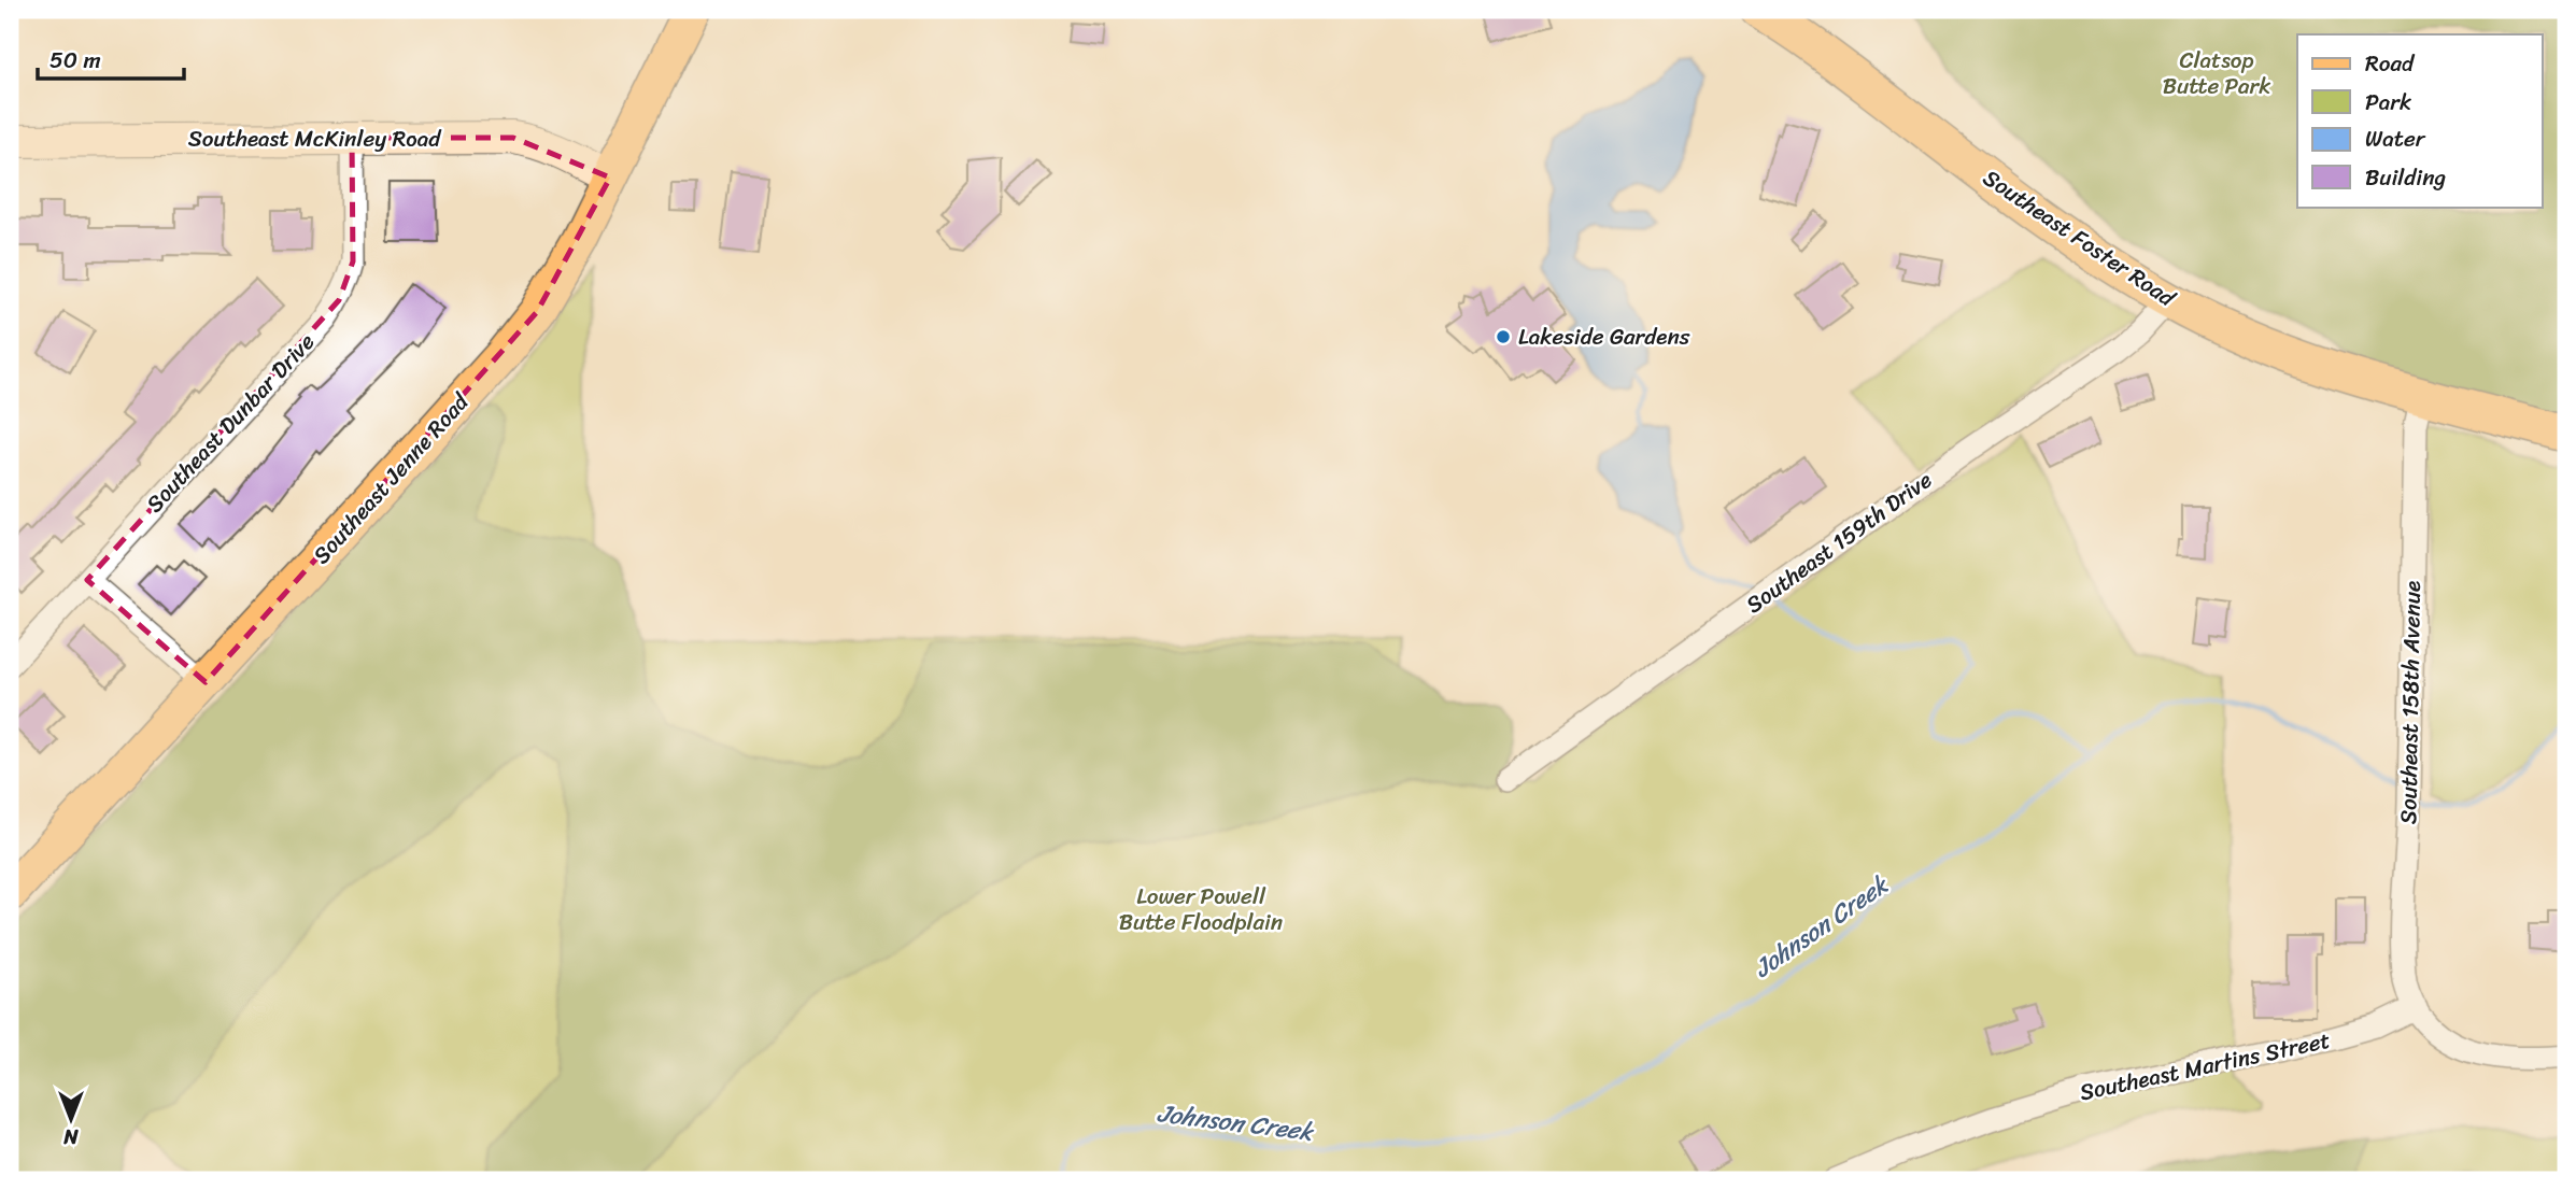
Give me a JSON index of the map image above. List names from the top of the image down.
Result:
{
  "streets": {
    "main road": ["Southeast Foster Road", "Southeast Jenne Road"],
    "street": [
      "Southeast McKinley Road",
      "Southeast Dunbar Drive",
      "Southeast 159th Drive",
      "Southeast 158th Avenue",
      "Southeast Martins Street"
    ]
  },
  "crossings": [
    ["Southeast McKinley Road", "Southeast Dunbar Drive"],
    ["Southeast McKinley Road", "Southeast Jenne Road"],
    ["Southeast Foster Road", "Southeast 159th Drive"],
    ["Southeast Foster Road", "Southeast 158th Avenue"],
    ["Southeast 158th Avenue", "Southeast Martins Street"]
  ],
  "water": ["Johnson Creek"],
  "parks": ["Clatsop Butte Park", "Lower Powell Butte Floodplain"],
  "places": ["Lakeside Gardens"],
  "legend": [
    "Road",
    "Park",
    "Water",
    "Building"
  ],
  "scale_bar": "50 m",
  "north": "bottom"
}
